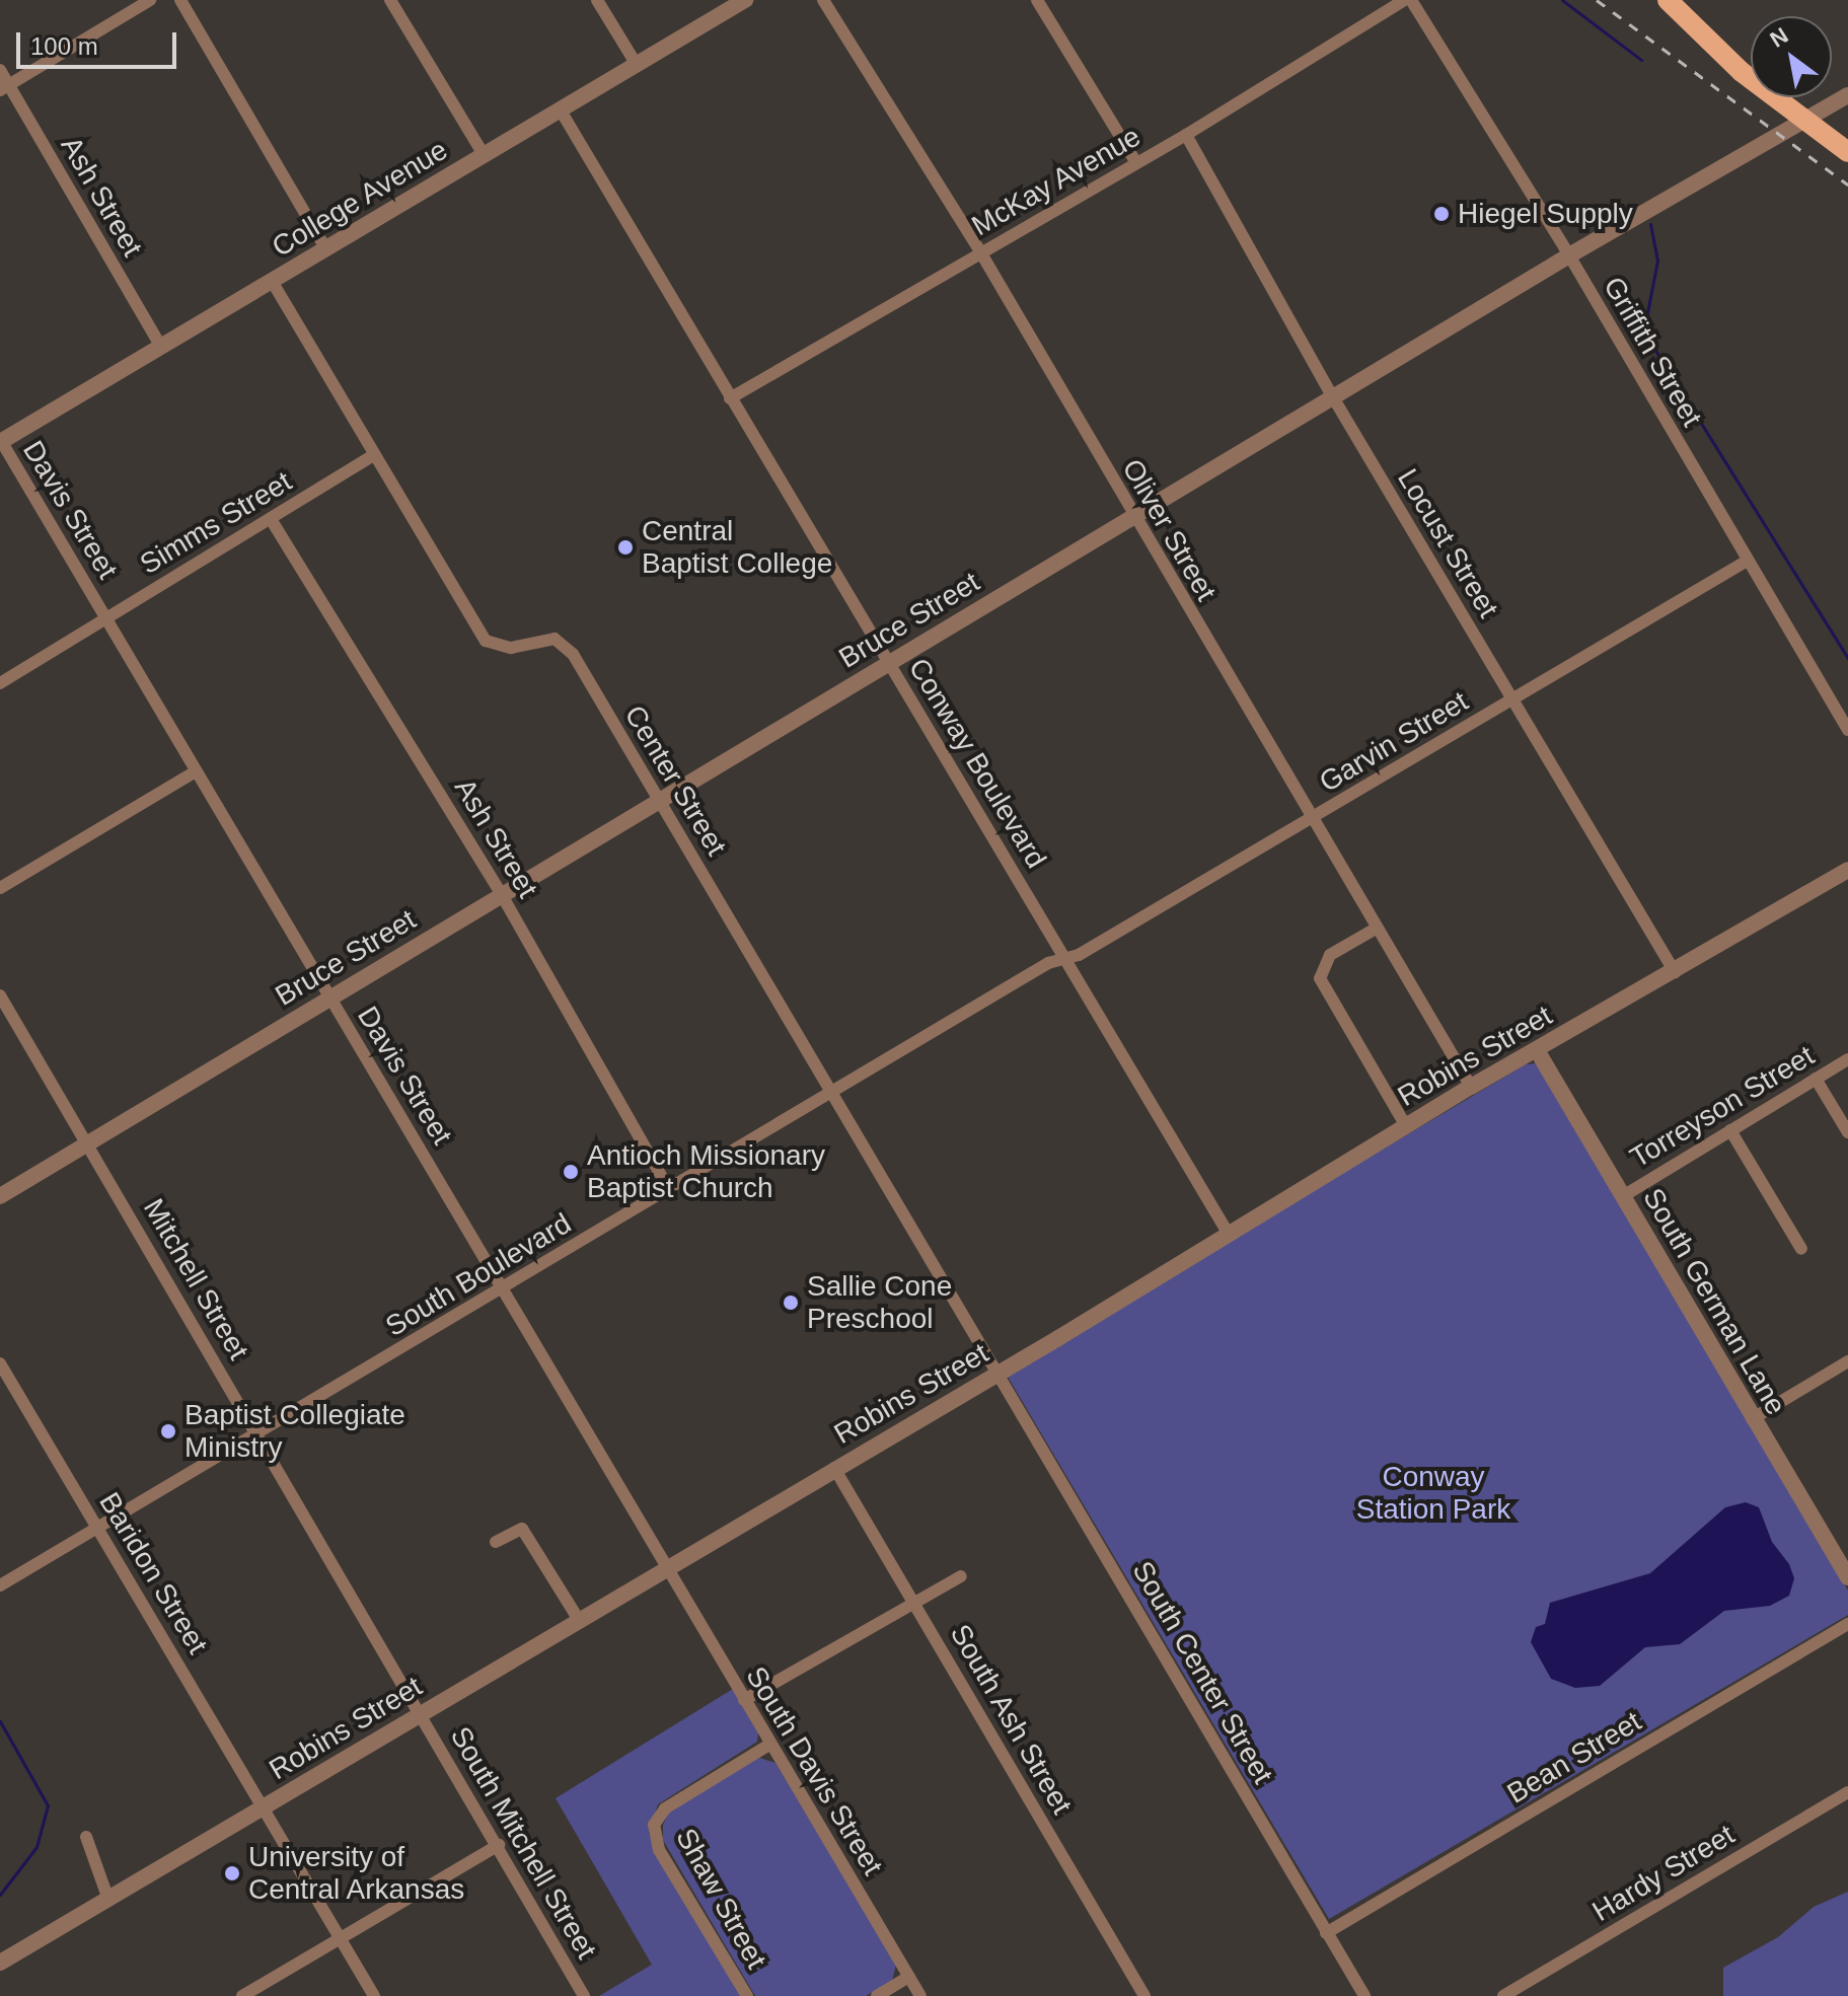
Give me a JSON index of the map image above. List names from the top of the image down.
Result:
{
  "streets": {
    "street": [
      "McKay Avenue",
      "Ash Street",
      "College Avenue",
      "Griffith Street",
      "Davis Street",
      "Simms Street",
      "Oliver Street",
      "Locust Street",
      "Bruce Street",
      "Garvin Street",
      "Conway Boulevard",
      "Center Street",
      "Robins Street",
      "Torreyson Street",
      "South Boulevard",
      "Mitchell Street",
      "South German Lane",
      "Baridon Street",
      "South Center Street",
      "South Ash Street",
      "Bean Street",
      "South Davis Street",
      "South Mitchell Street",
      "Hardy Street",
      "Shaw Street"
    ]
  },
  "crossings": [
    ["McKay Avenue", "Oliver Street"],
    ["McKay Avenue", "Locust Street"],
    ["McKay Avenue", "Conway Boulevard"],
    ["Ash Street", "College Avenue"],
    ["Ash Street", "Simms Street"],
    ["Ash Street", "Bruce Street"],
    ["Ash Street", "South Boulevard"],
    ["College Avenue", "Davis Street"],
    ["College Avenue", "Conway Boulevard"],
    ["College Avenue", "Center Street"],
    ["Griffith Street", "Bruce Street"],
    ["Griffith Street", "Garvin Street"],
    ["Davis Street", "Simms Street"],
    ["Davis Street", "Bruce Street"],
    ["Davis Street", "Robins Street"],
    ["Davis Street", "South Boulevard"],
    ["Davis Street", "South Davis Street"],
    ["Simms Street", "Center Street"],
    ["Oliver Street", "Bruce Street"],
    ["Oliver Street", "Garvin Street"],
    ["Oliver Street", "Robins Street"],
    ["Locust Street", "Bruce Street"],
    ["Locust Street", "Garvin Street"],
    ["Locust Street", "Robins Street"],
    ["Bruce Street", "Conway Boulevard"],
    ["Bruce Street", "Center Street"],
    ["Bruce Street", "Mitchell Street"],
    ["Garvin Street", "Conway Boulevard"],
    ["Garvin Street", "South Boulevard"],
    ["Conway Boulevard", "Robins Street"],
    ["Conway Boulevard", "South Boulevard"],
    ["Center Street", "Robins Street"],
    ["Center Street", "South Boulevard"],
    ["Center Street", "South Center Street"],
    ["Robins Street", "Mitchell Street"],
    ["Robins Street", "South German Lane"],
    ["Robins Street", "Baridon Street"],
    ["Robins Street", "South Center Street"],
    ["Robins Street", "South Ash Street"],
    ["Robins Street", "South Davis Street"],
    ["Robins Street", "South Mitchell Street"],
    ["Torreyson Street", "South German Lane"],
    ["South Boulevard", "Mitchell Street"],
    ["South Boulevard", "Baridon Street"],
    ["Mitchell Street", "South Mitchell Street"],
    ["South Center Street", "Bean Street"],
    ["South Davis Street", "Shaw Street"]
  ],
  "parks": ["Conway Station Park"],
  "places": [
    "Hiegel Supply",
    "Central Baptist College",
    "Antioch Missionary Baptist Church",
    "Sallie Cone Preschool",
    "Baptist Collegiate Ministry",
    "University of Central Arkansas"
  ],
  "scale_bar": "100 m",
  "north": "top left"
}
